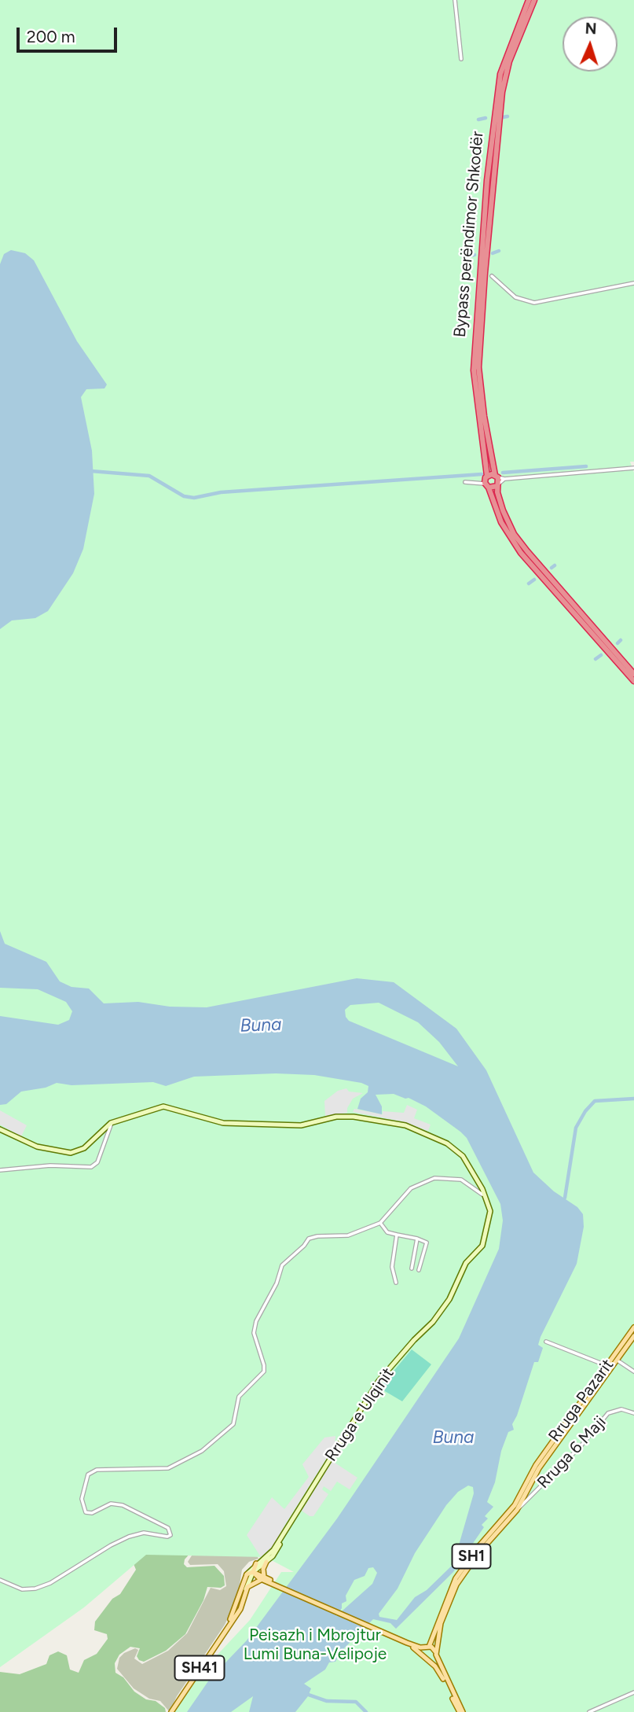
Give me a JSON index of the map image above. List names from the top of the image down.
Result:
{
  "streets": {
    "highway": ["Bypass perëndimor Shkodër"],
    "main road": [
      "Rruga Pazarit",
      "Rruga e Ulqinit",
      "SH1",
      "SH41"
    ],
    "street": ["Rruga 6 Maji"]
  },
  "crossings": [
    ["Rruga Pazarit", "Rruga 6 Maji"],
    ["Rruga Pazarit", "SH1"],
    ["Rruga 6 Maji", "SH1"]
  ],
  "water": ["Buna"],
  "parks": ["Peisazh i Mbrojtur Lumi Buna-Velipoje"],
  "scale_bar": "200 m",
  "north": "top"
}
